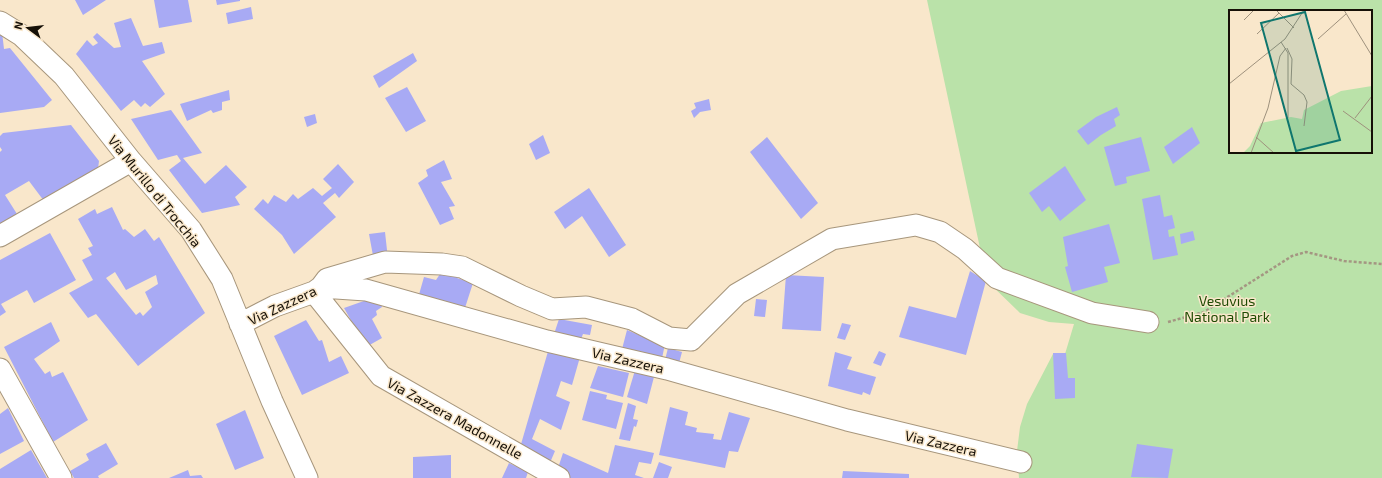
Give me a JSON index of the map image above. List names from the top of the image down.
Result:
{
  "streets": {
    "street": ["Via Murillo di Trocchia", "Via Zazzera", "Via Zazzera Madonnelle"]
  },
  "crossings": [
    ["Via Murillo di Trocchia", "Via Zazzera"],
    ["Via Zazzera", "Via Zazzera Madonnelle"]
  ],
  "parks": ["Vesuvius National Park"],
  "north": "left"
}
